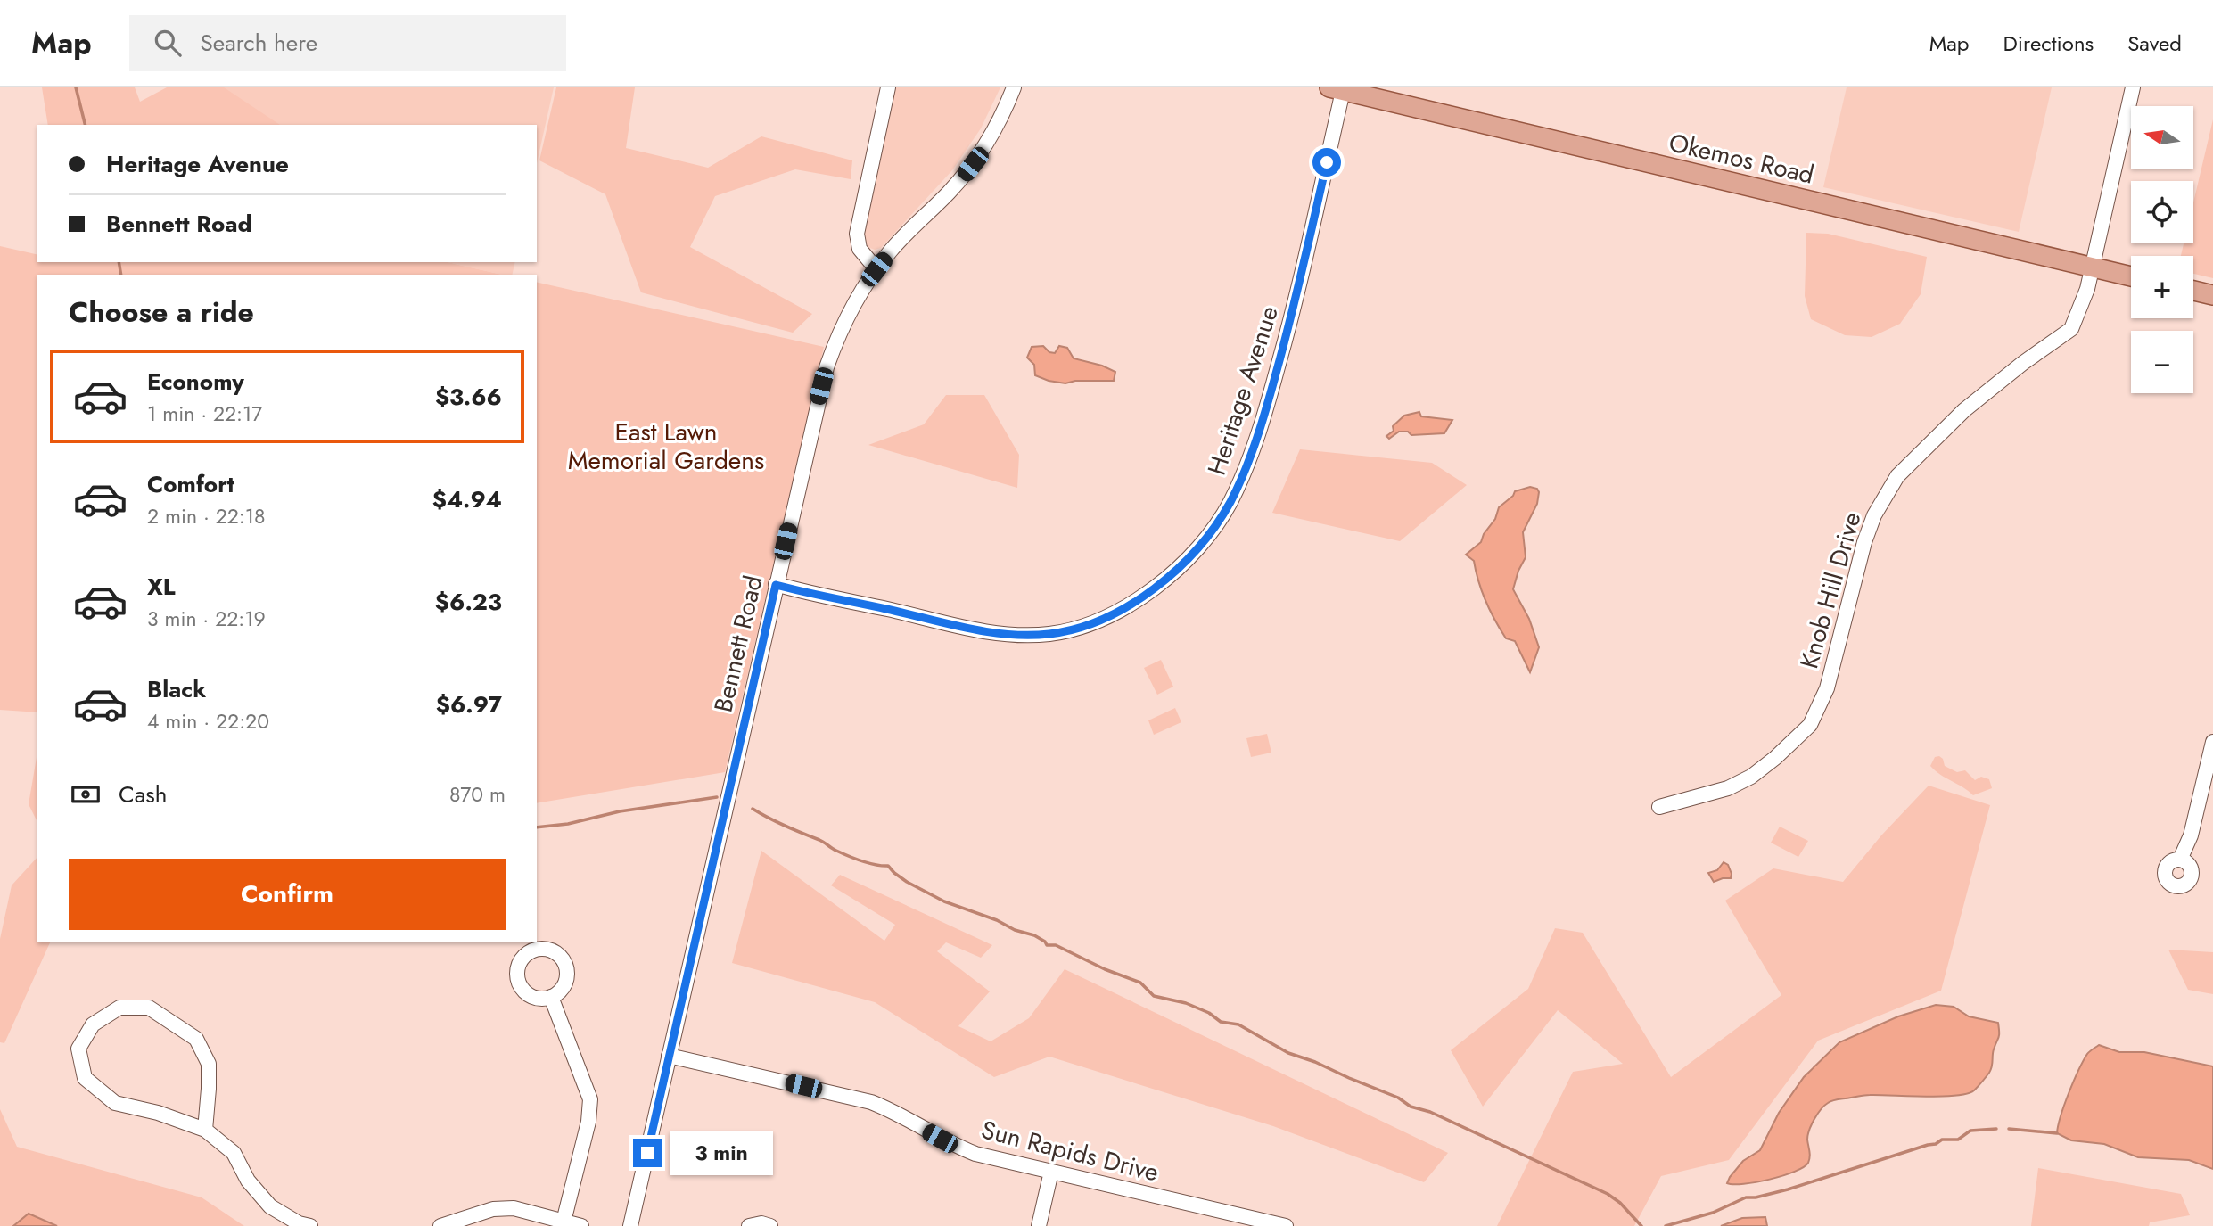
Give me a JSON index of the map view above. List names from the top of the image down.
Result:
{
  "streets": {
    "main road": ["Okemos Road"],
    "street": [
      "Heritage Avenue",
      "Knob Hill Drive",
      "Bennett Road",
      "Sun Rapids Drive"
    ]
  },
  "crossings": [
    ["Okemos Road", "Heritage Avenue"],
    ["Okemos Road", "Knob Hill Drive"],
    ["Heritage Avenue", "Bennett Road"],
    ["Bennett Road", "Sun Rapids Drive"]
  ],
  "parks": ["East Lawn Memorial Gardens"],
  "north": "left",
  "page": {
    "header": "Map",
    "search": "Search here",
    "nav": ["Map", "Directions", "Saved"],
    "map_buttons": ["+", "−"],
    "banner": ["Heritage Avenue", "Bennett Road"],
    "heading": "Choose a ride",
    "list": [
      {
        "name": "Economy",
        "note": "1 min · 22:17",
        "value": "$3.66"
      },
      {
        "name": "Comfort",
        "note": "2 min · 22:18",
        "value": "$4.94"
      },
      {
        "name": "XL",
        "note": "3 min · 22:19",
        "value": "$6.23"
      },
      {
        "name": "Black",
        "note": "4 min · 22:20",
        "value": "$6.97"
      }
    ],
    "pay": ["Cash", "870 m"],
    "buttons": "Confirm",
    "bubble": "3 min"
  }
}
